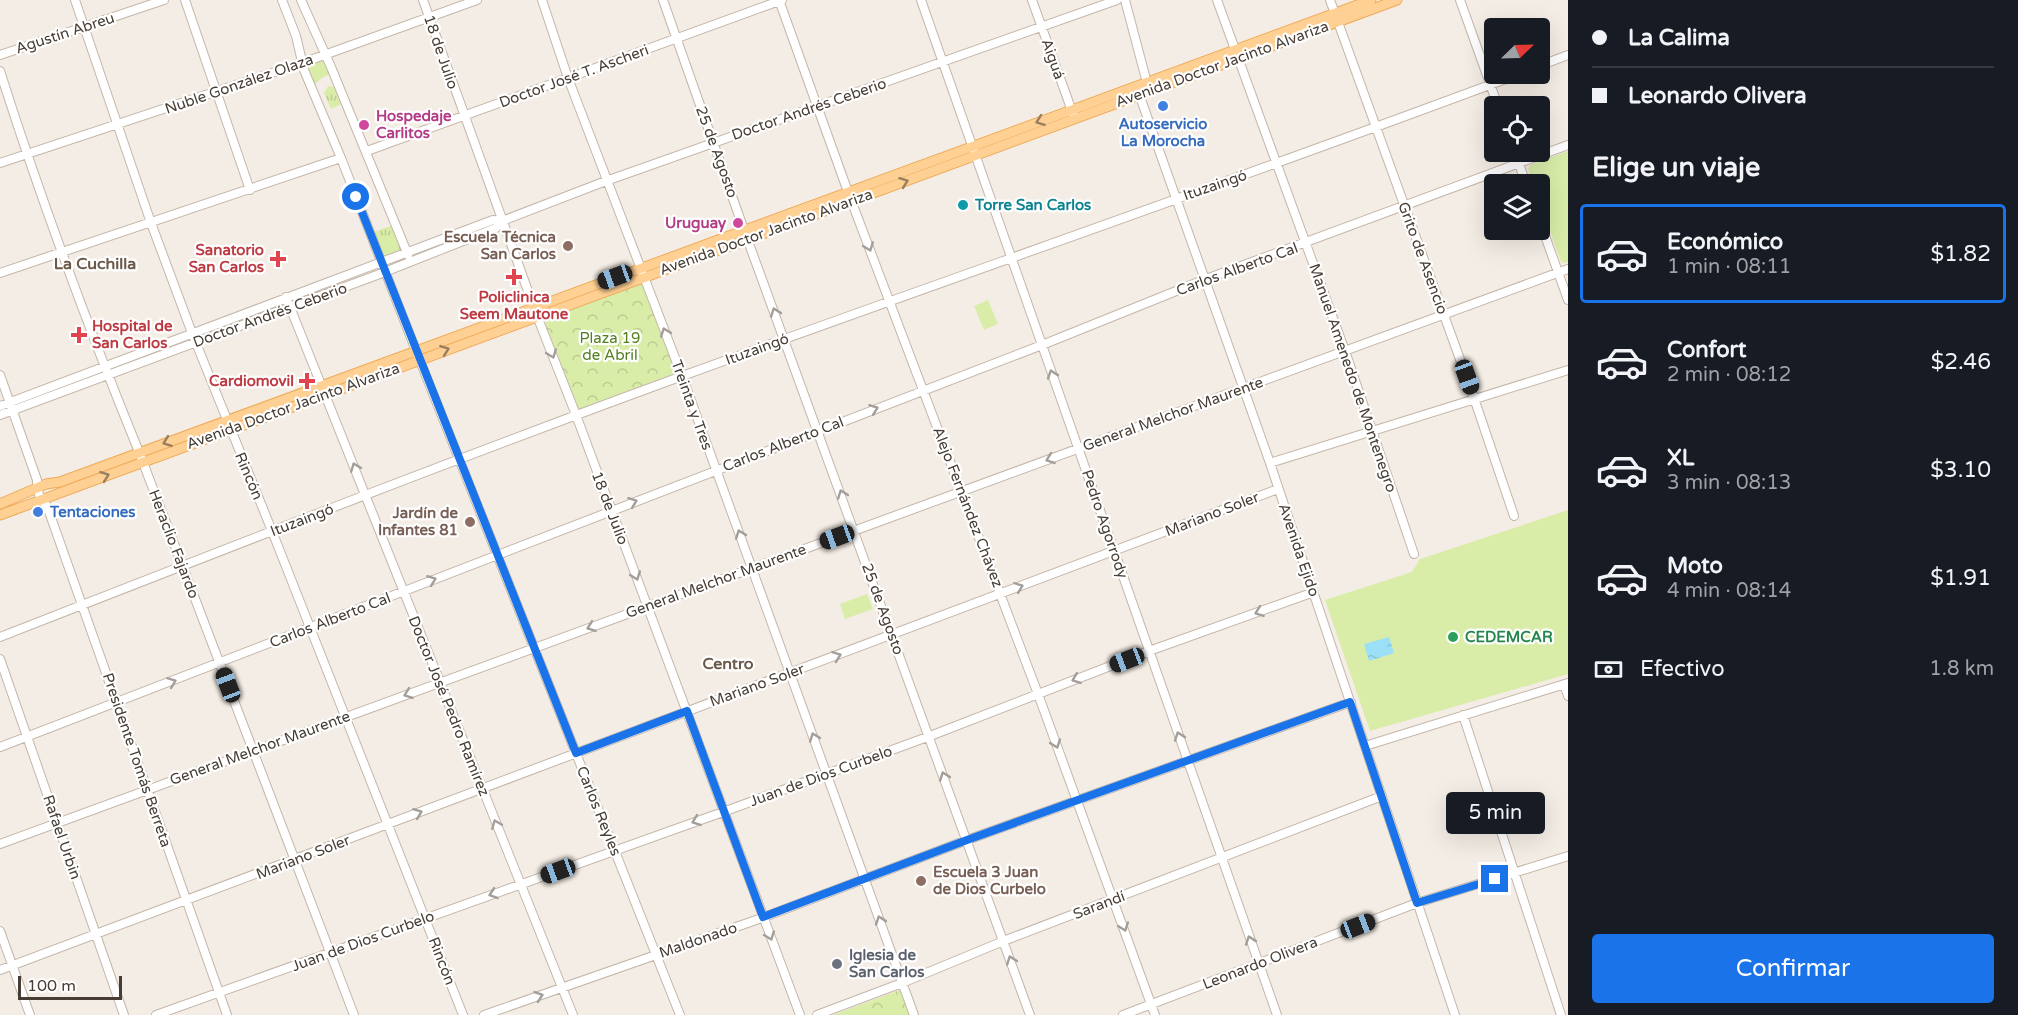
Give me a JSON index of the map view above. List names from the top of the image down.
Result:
{
  "streets": {
    "main road": ["Avenida Doctor Jacinto Alvariza"],
    "street": [
      "Agustín Abreu",
      "18 de Julio",
      "Aiguá",
      "Doctor José T. Ascheri",
      "Nuble González Olaza",
      "Doctor Andrés Ceberio",
      "25 de Agosto",
      "Ituzaingó",
      "Grito de Asencio",
      "Carlos Alberto Cal",
      "Manuel Amenedo de Montenegro",
      "Treinta y Tres",
      "General Melchor Maurente",
      "Rincón",
      "Alejo Fernández Chávez",
      "Mariano Soler",
      "Pedro Agorrody",
      "Heraclio Fajardo",
      "Avenida Ejido",
      "Doctor José Pedro Ramírez",
      "Presidente Tomás Berreta",
      "Juan de Dios Curbelo",
      "Carlos Reyles",
      "Rafael Urbin",
      "Sarandí",
      "Maldonado",
      "Leonardo Olivera"
    ]
  },
  "crossings": [
    ["Agustín Abreu", "Rincón"],
    ["18 de Julio", "Avenida Doctor Jacinto Alvariza"],
    ["18 de Julio", "Doctor José T. Ascheri"],
    ["18 de Julio", "Nuble González Olaza"],
    ["18 de Julio", "Doctor Andrés Ceberio"],
    ["18 de Julio", "Ituzaingó"],
    ["18 de Julio", "Carlos Alberto Cal"],
    ["18 de Julio", "General Melchor Maurente"],
    ["18 de Julio", "Mariano Soler"],
    ["18 de Julio", "Juan de Dios Curbelo"],
    ["18 de Julio", "Maldonado"],
    ["Aiguá", "Avenida Doctor Jacinto Alvariza"],
    ["Aiguá", "Doctor Andrés Ceberio"],
    ["Avenida Doctor Jacinto Alvariza", "25 de Agosto"],
    ["Avenida Doctor Jacinto Alvariza", "Grito de Asencio"],
    ["Avenida Doctor Jacinto Alvariza", "Manuel Amenedo de Montenegro"],
    ["Avenida Doctor Jacinto Alvariza", "Treinta y Tres"],
    ["Avenida Doctor Jacinto Alvariza", "Rincón"],
    ["Avenida Doctor Jacinto Alvariza", "Alejo Fernández Chávez"],
    ["Avenida Doctor Jacinto Alvariza", "Pedro Agorrody"],
    ["Avenida Doctor Jacinto Alvariza", "Heraclio Fajardo"],
    ["Avenida Doctor Jacinto Alvariza", "Avenida Ejido"],
    ["Avenida Doctor Jacinto Alvariza", "Doctor José Pedro Ramírez"],
    ["Avenida Doctor Jacinto Alvariza", "Presidente Tomás Berreta"],
    ["Avenida Doctor Jacinto Alvariza", "Carlos Reyles"],
    ["Doctor José T. Ascheri", "25 de Agosto"],
    ["Doctor José T. Ascheri", "Treinta y Tres"],
    ["Doctor José T. Ascheri", "Alejo Fernández Chávez"],
    ["Nuble González Olaza", "Rincón"],
    ["Nuble González Olaza", "Heraclio Fajardo"],
    ["Nuble González Olaza", "Carlos Reyles"],
    ["Doctor Andrés Ceberio", "25 de Agosto"],
    ["Doctor Andrés Ceberio", "Treinta y Tres"],
    ["Doctor Andrés Ceberio", "Rincón"],
    ["Doctor Andrés Ceberio", "Alejo Fernández Chávez"],
    ["Doctor Andrés Ceberio", "Pedro Agorrody"],
    ["Doctor Andrés Ceberio", "Heraclio Fajardo"],
    ["Doctor Andrés Ceberio", "Doctor José Pedro Ramírez"],
    ["Doctor Andrés Ceberio", "Presidente Tomás Berreta"],
    ["Doctor Andrés Ceberio", "Carlos Reyles"],
    ["25 de Agosto", "Ituzaingó"],
    ["25 de Agosto", "Carlos Alberto Cal"],
    ["25 de Agosto", "General Melchor Maurente"],
    ["25 de Agosto", "Mariano Soler"],
    ["25 de Agosto", "Juan de Dios Curbelo"],
    ["25 de Agosto", "Sarandí"],
    ["25 de Agosto", "Maldonado"],
    ["Ituzaingó", "Grito de Asencio"],
    ["Ituzaingó", "Manuel Amenedo de Montenegro"],
    ["Ituzaingó", "Treinta y Tres"],
    ["Ituzaingó", "Rincón"],
    ["Ituzaingó", "Alejo Fernández Chávez"],
    ["Ituzaingó", "Pedro Agorrody"],
    ["Ituzaingó", "Heraclio Fajardo"],
    ["Ituzaingó", "Avenida Ejido"],
    ["Ituzaingó", "Doctor José Pedro Ramírez"],
    ["Ituzaingó", "Presidente Tomás Berreta"],
    ["Ituzaingó", "Carlos Reyles"],
    ["Grito de Asencio", "Carlos Alberto Cal"],
    ["Grito de Asencio", "General Melchor Maurente"],
    ["Carlos Alberto Cal", "Manuel Amenedo de Montenegro"],
    ["Carlos Alberto Cal", "Treinta y Tres"],
    ["Carlos Alberto Cal", "Rincón"],
    ["Carlos Alberto Cal", "Alejo Fernández Chávez"],
    ["Carlos Alberto Cal", "Pedro Agorrody"],
    ["Carlos Alberto Cal", "Heraclio Fajardo"],
    ["Carlos Alberto Cal", "Avenida Ejido"],
    ["Carlos Alberto Cal", "Doctor José Pedro Ramírez"],
    ["Carlos Alberto Cal", "Presidente Tomás Berreta"],
    ["Carlos Alberto Cal", "Carlos Reyles"],
    ["Carlos Alberto Cal", "Rafael Urbin"],
    ["Manuel Amenedo de Montenegro", "General Melchor Maurente"],
    ["Treinta y Tres", "General Melchor Maurente"],
    ["Treinta y Tres", "Mariano Soler"],
    ["Treinta y Tres", "Juan de Dios Curbelo"],
    ["Treinta y Tres", "Sarandí"],
    ["Treinta y Tres", "Maldonado"],
    ["General Melchor Maurente", "Rincón"],
    ["General Melchor Maurente", "Alejo Fernández Chávez"],
    ["General Melchor Maurente", "Pedro Agorrody"],
    ["General Melchor Maurente", "Heraclio Fajardo"],
    ["General Melchor Maurente", "Avenida Ejido"],
    ["General Melchor Maurente", "Doctor José Pedro Ramírez"],
    ["General Melchor Maurente", "Presidente Tomás Berreta"],
    ["General Melchor Maurente", "Carlos Reyles"],
    ["General Melchor Maurente", "Rafael Urbin"],
    ["Rincón", "Mariano Soler"],
    ["Rincón", "Juan de Dios Curbelo"],
    ["Alejo Fernández Chávez", "Mariano Soler"],
    ["Alejo Fernández Chávez", "Juan de Dios Curbelo"],
    ["Alejo Fernández Chávez", "Sarandí"],
    ["Alejo Fernández Chávez", "Maldonado"],
    ["Alejo Fernández Chávez", "Leonardo Olivera"],
    ["Mariano Soler", "Pedro Agorrody"],
    ["Mariano Soler", "Heraclio Fajardo"],
    ["Mariano Soler", "Avenida Ejido"],
    ["Mariano Soler", "Doctor José Pedro Ramírez"],
    ["Mariano Soler", "Presidente Tomás Berreta"],
    ["Mariano Soler", "Carlos Reyles"],
    ["Mariano Soler", "Rafael Urbin"],
    ["Pedro Agorrody", "Juan de Dios Curbelo"],
    ["Pedro Agorrody", "Sarandí"],
    ["Pedro Agorrody", "Maldonado"],
    ["Pedro Agorrody", "Leonardo Olivera"],
    ["Heraclio Fajardo", "Juan de Dios Curbelo"],
    ["Avenida Ejido", "Juan de Dios Curbelo"],
    ["Avenida Ejido", "Sarandí"],
    ["Avenida Ejido", "Maldonado"],
    ["Avenida Ejido", "Leonardo Olivera"],
    ["Doctor José Pedro Ramírez", "Juan de Dios Curbelo"],
    ["Doctor José Pedro Ramírez", "Maldonado"],
    ["Presidente Tomás Berreta", "Juan de Dios Curbelo"],
    ["Juan de Dios Curbelo", "Carlos Reyles"],
    ["Carlos Reyles", "Maldonado"]
  ],
  "one_way": ["25 de Agosto", "Treinta y Tres", "Juan de Dios Curbelo"],
  "districts": ["La Cuchilla", "Centro"],
  "parks": ["Plaza 19 de Abril"],
  "places": {
    "other": [
      "Autoservicio La Morocha",
      "Hospedaje Carlitos",
      "Torre San Carlos",
      "Uruguay",
      "Escuela Técnica San Carlos",
      "Tentaciones",
      "Jardín de Infantes 81",
      "CEDEMCAR",
      "Escuela 3 Juan de Dios Curbelo",
      "Iglesia de San Carlos"
    ],
    "health": [
      "Sanatorio San Carlos",
      "Policlinica Seem Mautone",
      "Hospital de San Carlos",
      "Cardiomovil"
    ]
  },
  "scale_bar": "100 m",
  "north": "top right",
  "page": {
    "banner": ["La Calima", "Leonardo Olivera"],
    "heading": "Elige un viaje",
    "list": [
      {
        "name": "Económico",
        "note": "1 min · 08:11",
        "value": "$1.82"
      },
      {
        "name": "Confort",
        "note": "2 min · 08:12",
        "value": "$2.46"
      },
      {
        "name": "XL",
        "note": "3 min · 08:13",
        "value": "$3.10"
      },
      {
        "name": "Moto",
        "note": "4 min · 08:14",
        "value": "$1.91"
      }
    ],
    "pay": ["Efectivo", "1.8 km"],
    "bubble": "5 min",
    "buttons": "Confirmar",
    "scale": "100 m"
  }
}
